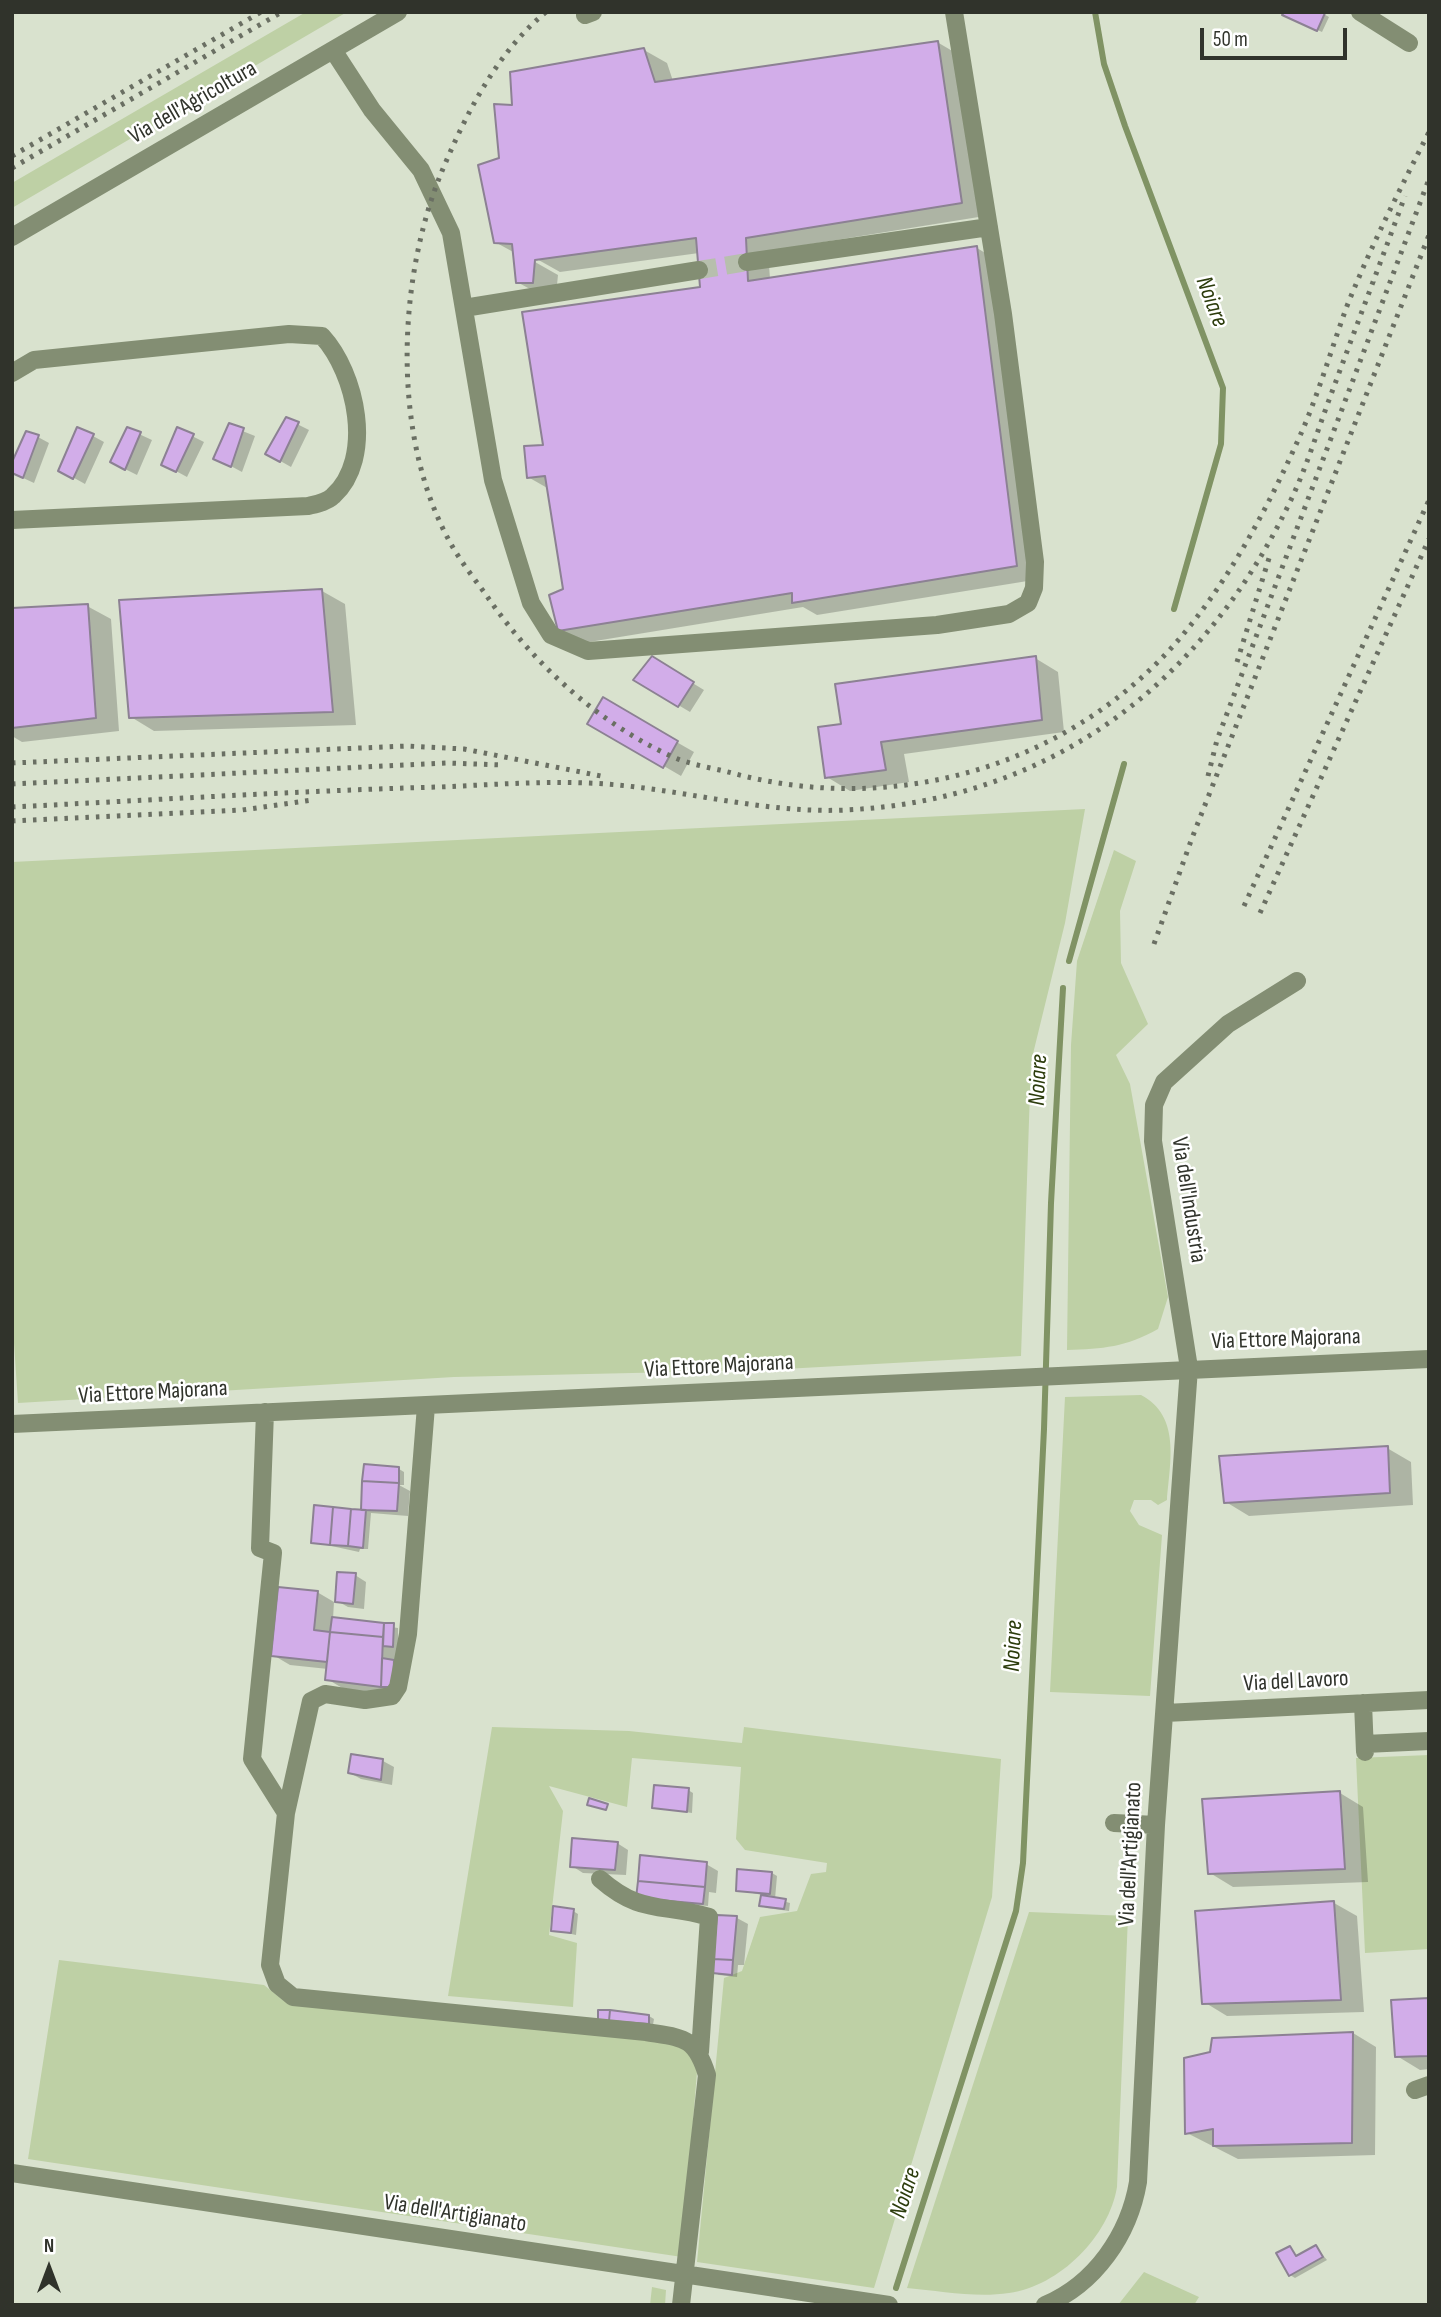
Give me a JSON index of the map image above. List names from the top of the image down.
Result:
{
  "streets": {
    "street": [
      "Via dell'Agricoltura",
      "Via dell'Industria",
      "Via Ettore Majorana",
      "Via del Lavoro",
      "Via dell'Artigianato"
    ]
  },
  "crossings": [
    ["Via dell'Industria", "Via Ettore Majorana"],
    ["Via dell'Industria", "Via dell'Artigianato"],
    ["Via Ettore Majorana", "Via dell'Artigianato"],
    ["Via del Lavoro", "Via dell'Artigianato"]
  ],
  "water": ["Noiare"],
  "scale_bar": "50 m",
  "north": "top"
}
